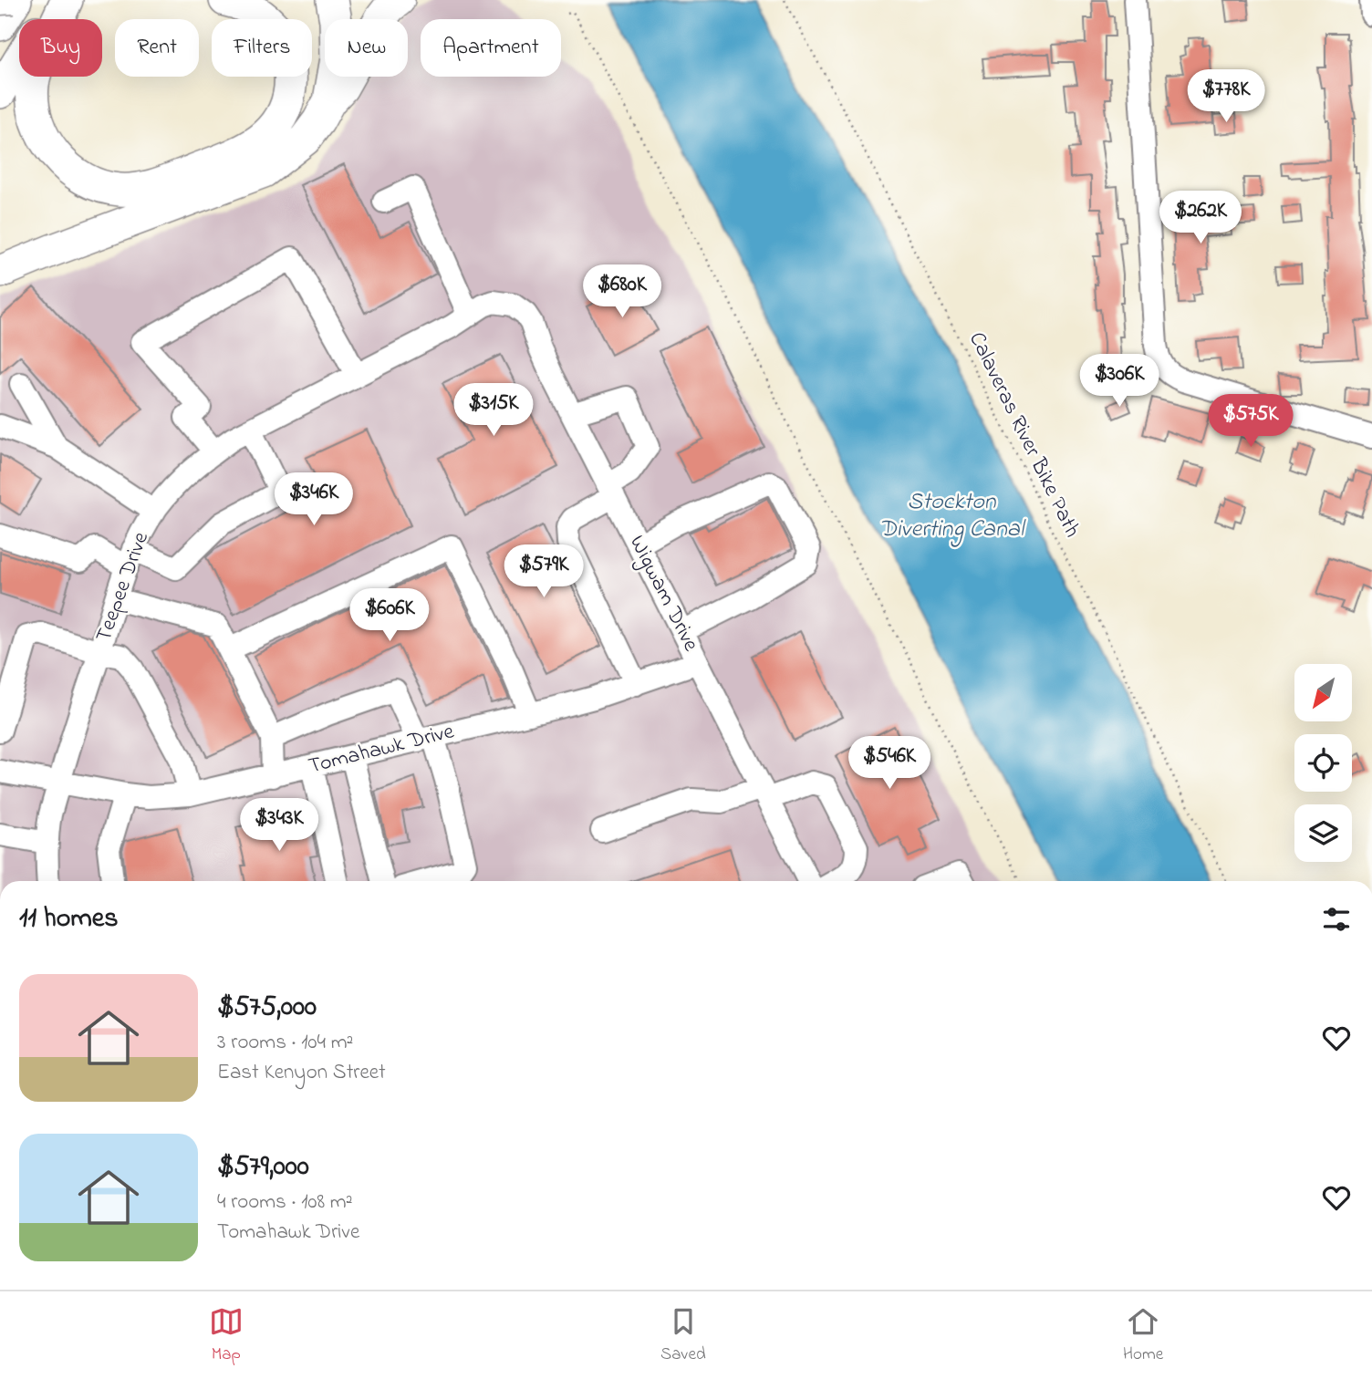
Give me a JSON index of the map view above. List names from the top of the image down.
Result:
{
  "streets": {
    "street": ["Teepee Drive", "Wigwam Drive", "Tomahawk Drive"],
    "path": ["Calaveras River Bike Path"]
  },
  "crossings": [
    ["Teepee Drive", "Wigwam Drive"],
    ["Teepee Drive", "Tomahawk Drive"],
    ["Wigwam Drive", "Tomahawk Drive"]
  ],
  "water": ["Stockton Diverting Canal"],
  "north": "bottom left",
  "page": {
    "chip": [
      "Buy",
      "Rent",
      "Filters",
      "New",
      "Apartment"
    ],
    "price": [
      "$778K",
      "$262K",
      "$680K",
      "$306K",
      "$315K",
      "$575K",
      "$346K",
      "$579K",
      "$606K",
      "$546K",
      "$343K"
    ],
    "heading": "11 homes",
    "list": [
      {
        "name": "$575,000",
        "note": "3 rooms · 104 m² · East Kenyon Street"
      },
      {
        "name": "$579,000",
        "note": "4 rooms · 108 m² · Tomahawk Drive"
      }
    ],
    "tabs": ["Map", "Saved", "Home"]
  }
}
